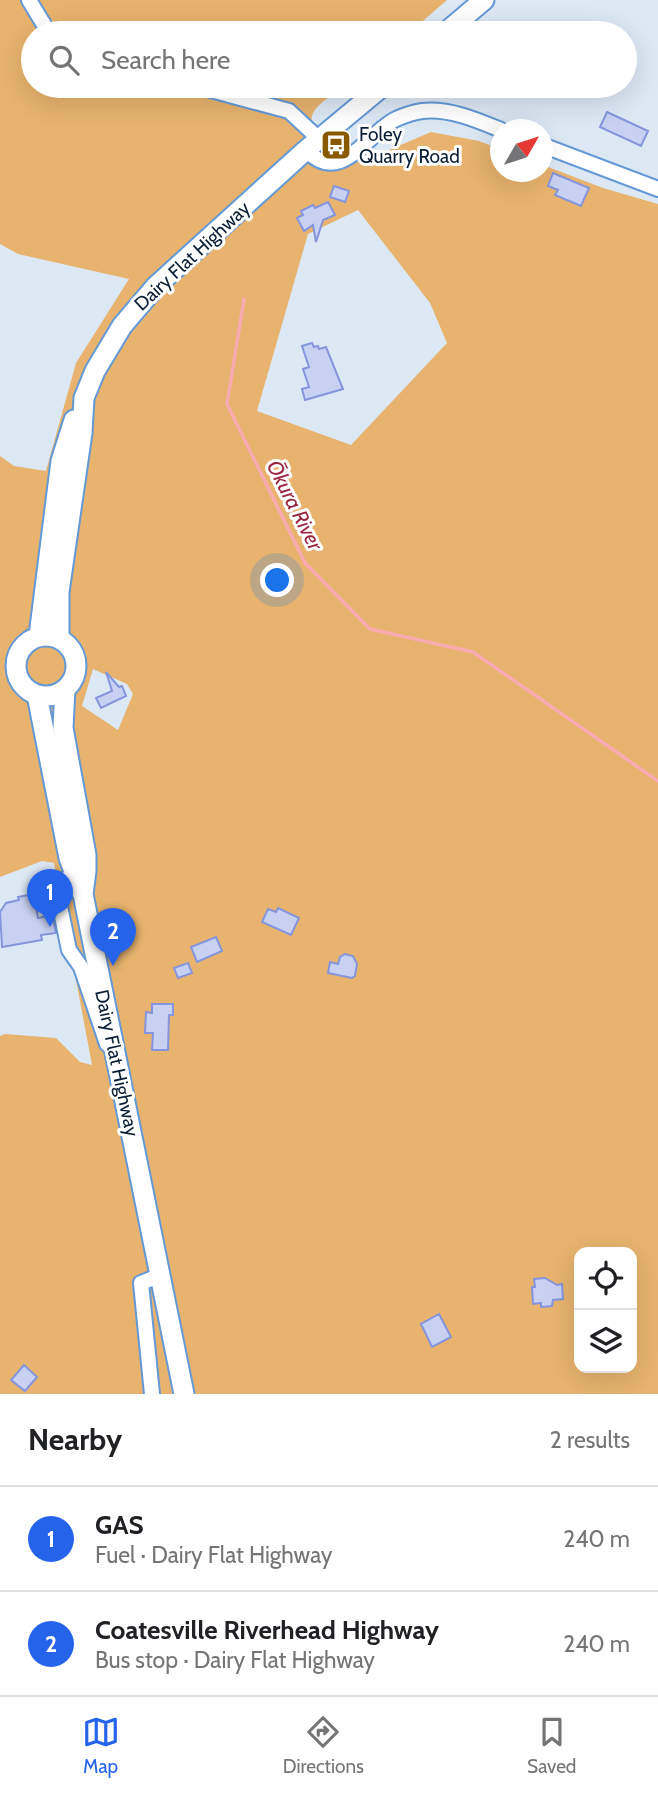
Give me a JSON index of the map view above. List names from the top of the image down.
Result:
{
  "streets": {
    "main road": ["Dairy Flat Highway"]
  },
  "water": ["Ōkura River"],
  "places": {
    "bus stop": ["Foley Quarry Road"]
  },
  "north": "top right",
  "page": {
    "search": "Search here",
    "pins": ["1", "2"],
    "heading": ["Nearby", "2 results"],
    "list": [
      {
        "mark": "1",
        "name": "GAS",
        "note": "Fuel · Dairy Flat Highway",
        "value": "240 m"
      },
      {
        "mark": "2",
        "name": "Coatesville Riverhead Highway",
        "note": "Bus stop · Dairy Flat Highway",
        "value": "240 m"
      }
    ],
    "nav": ["Map", "Directions", "Saved"]
  }
}
